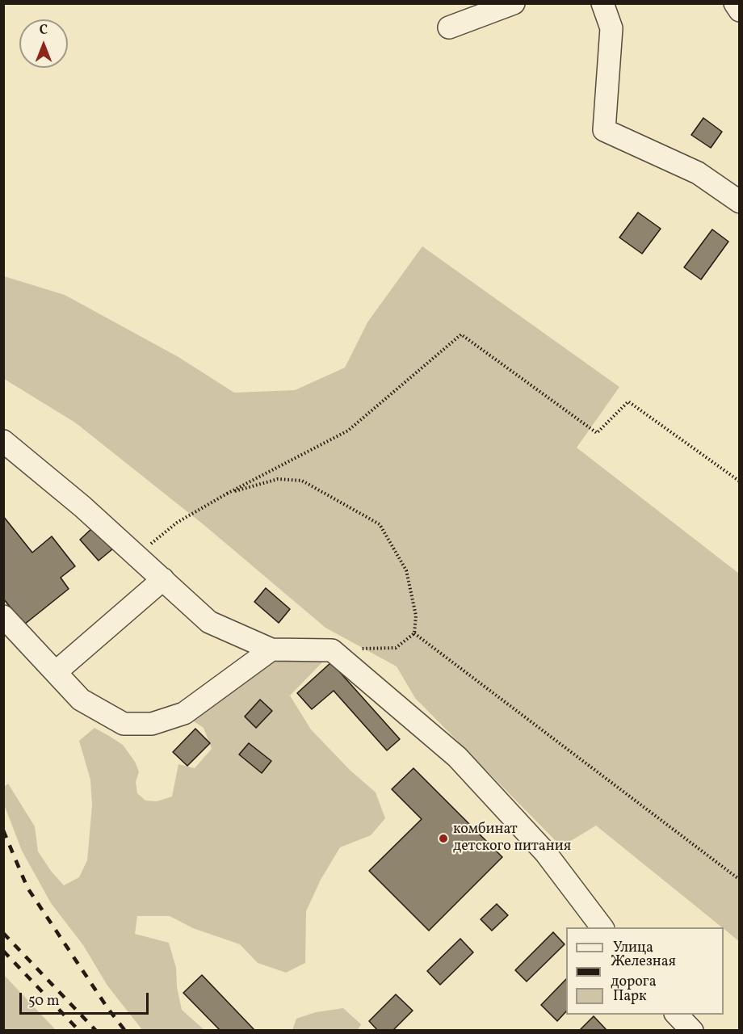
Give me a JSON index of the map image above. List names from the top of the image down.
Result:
{
  "places": ["комбинат детского питания"],
  "legend": ["Улица", "Железная дорога", "Парк"],
  "scale_bar": "50 m",
  "north": "top"
}
